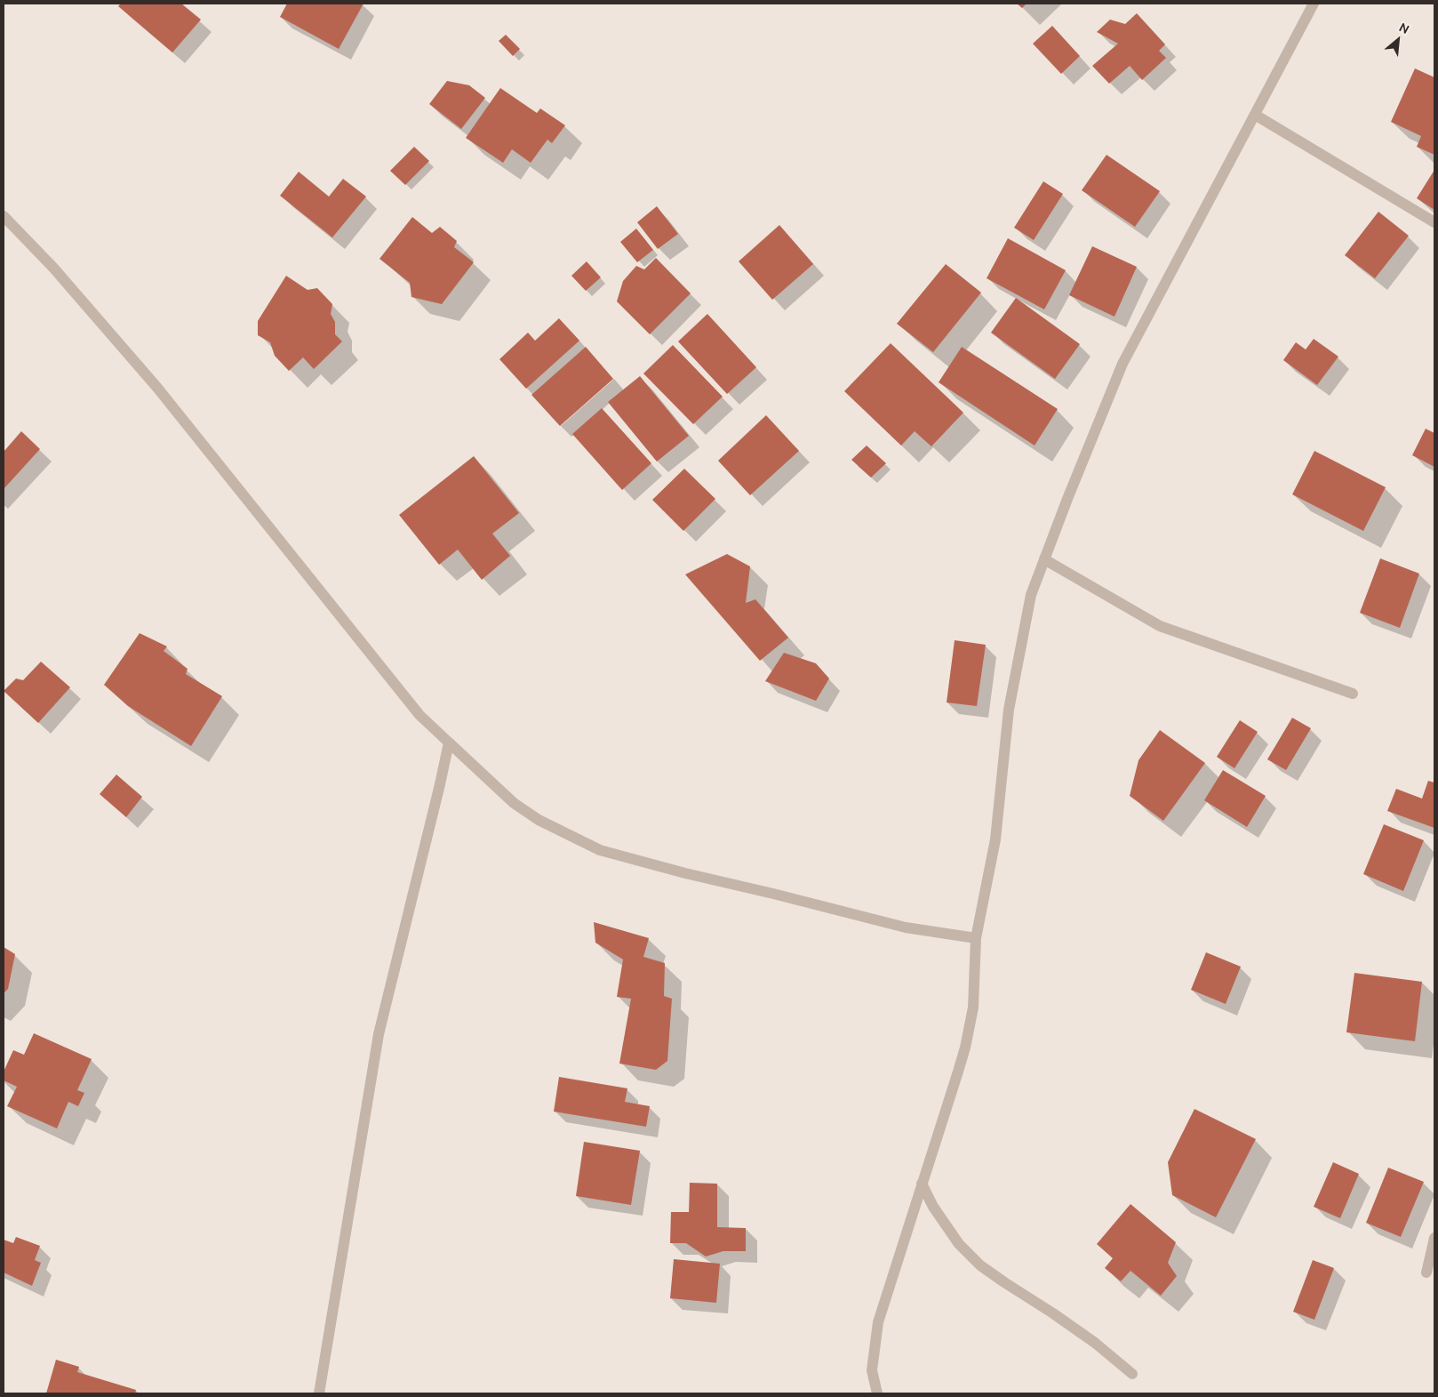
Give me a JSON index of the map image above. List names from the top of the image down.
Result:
{
  "north": "top right"
}
